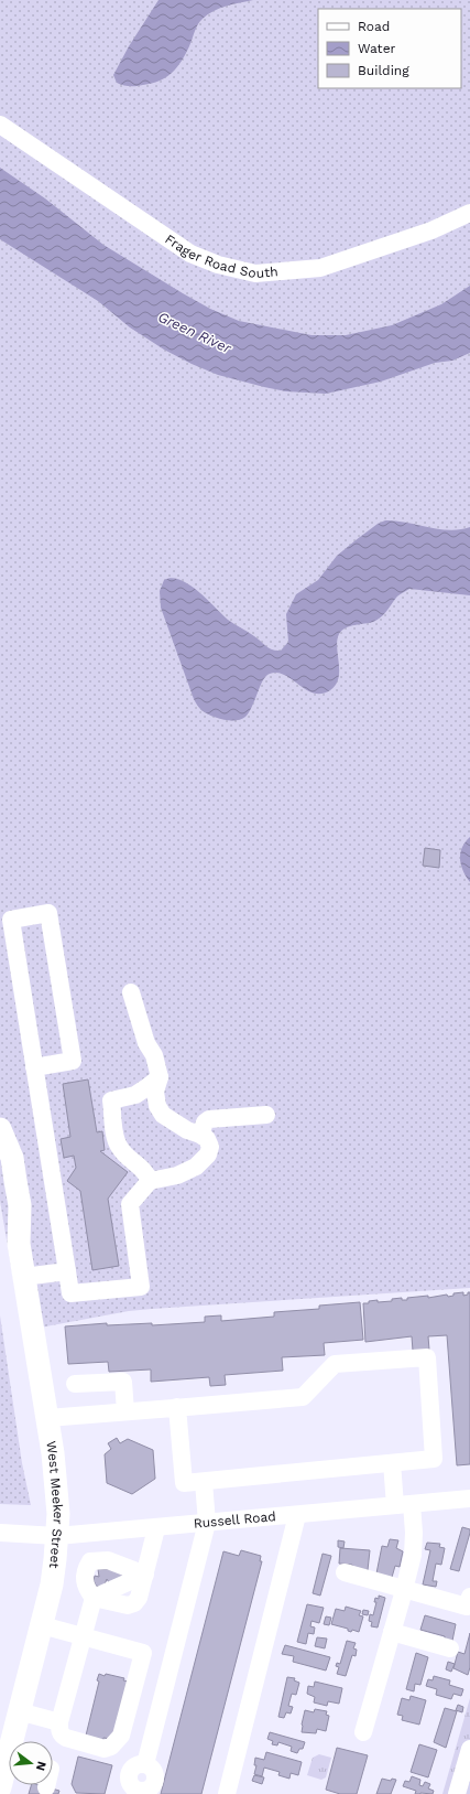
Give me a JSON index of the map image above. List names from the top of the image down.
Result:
{
  "streets": {
    "main road": ["West Meeker Street"],
    "street": ["Frager Road South", "Russell Road"]
  },
  "crossings": [
    ["West Meeker Street", "Russell Road"]
  ],
  "water": ["Green River"],
  "legend": ["Road", "Water", "Building"],
  "north": "right"
}
